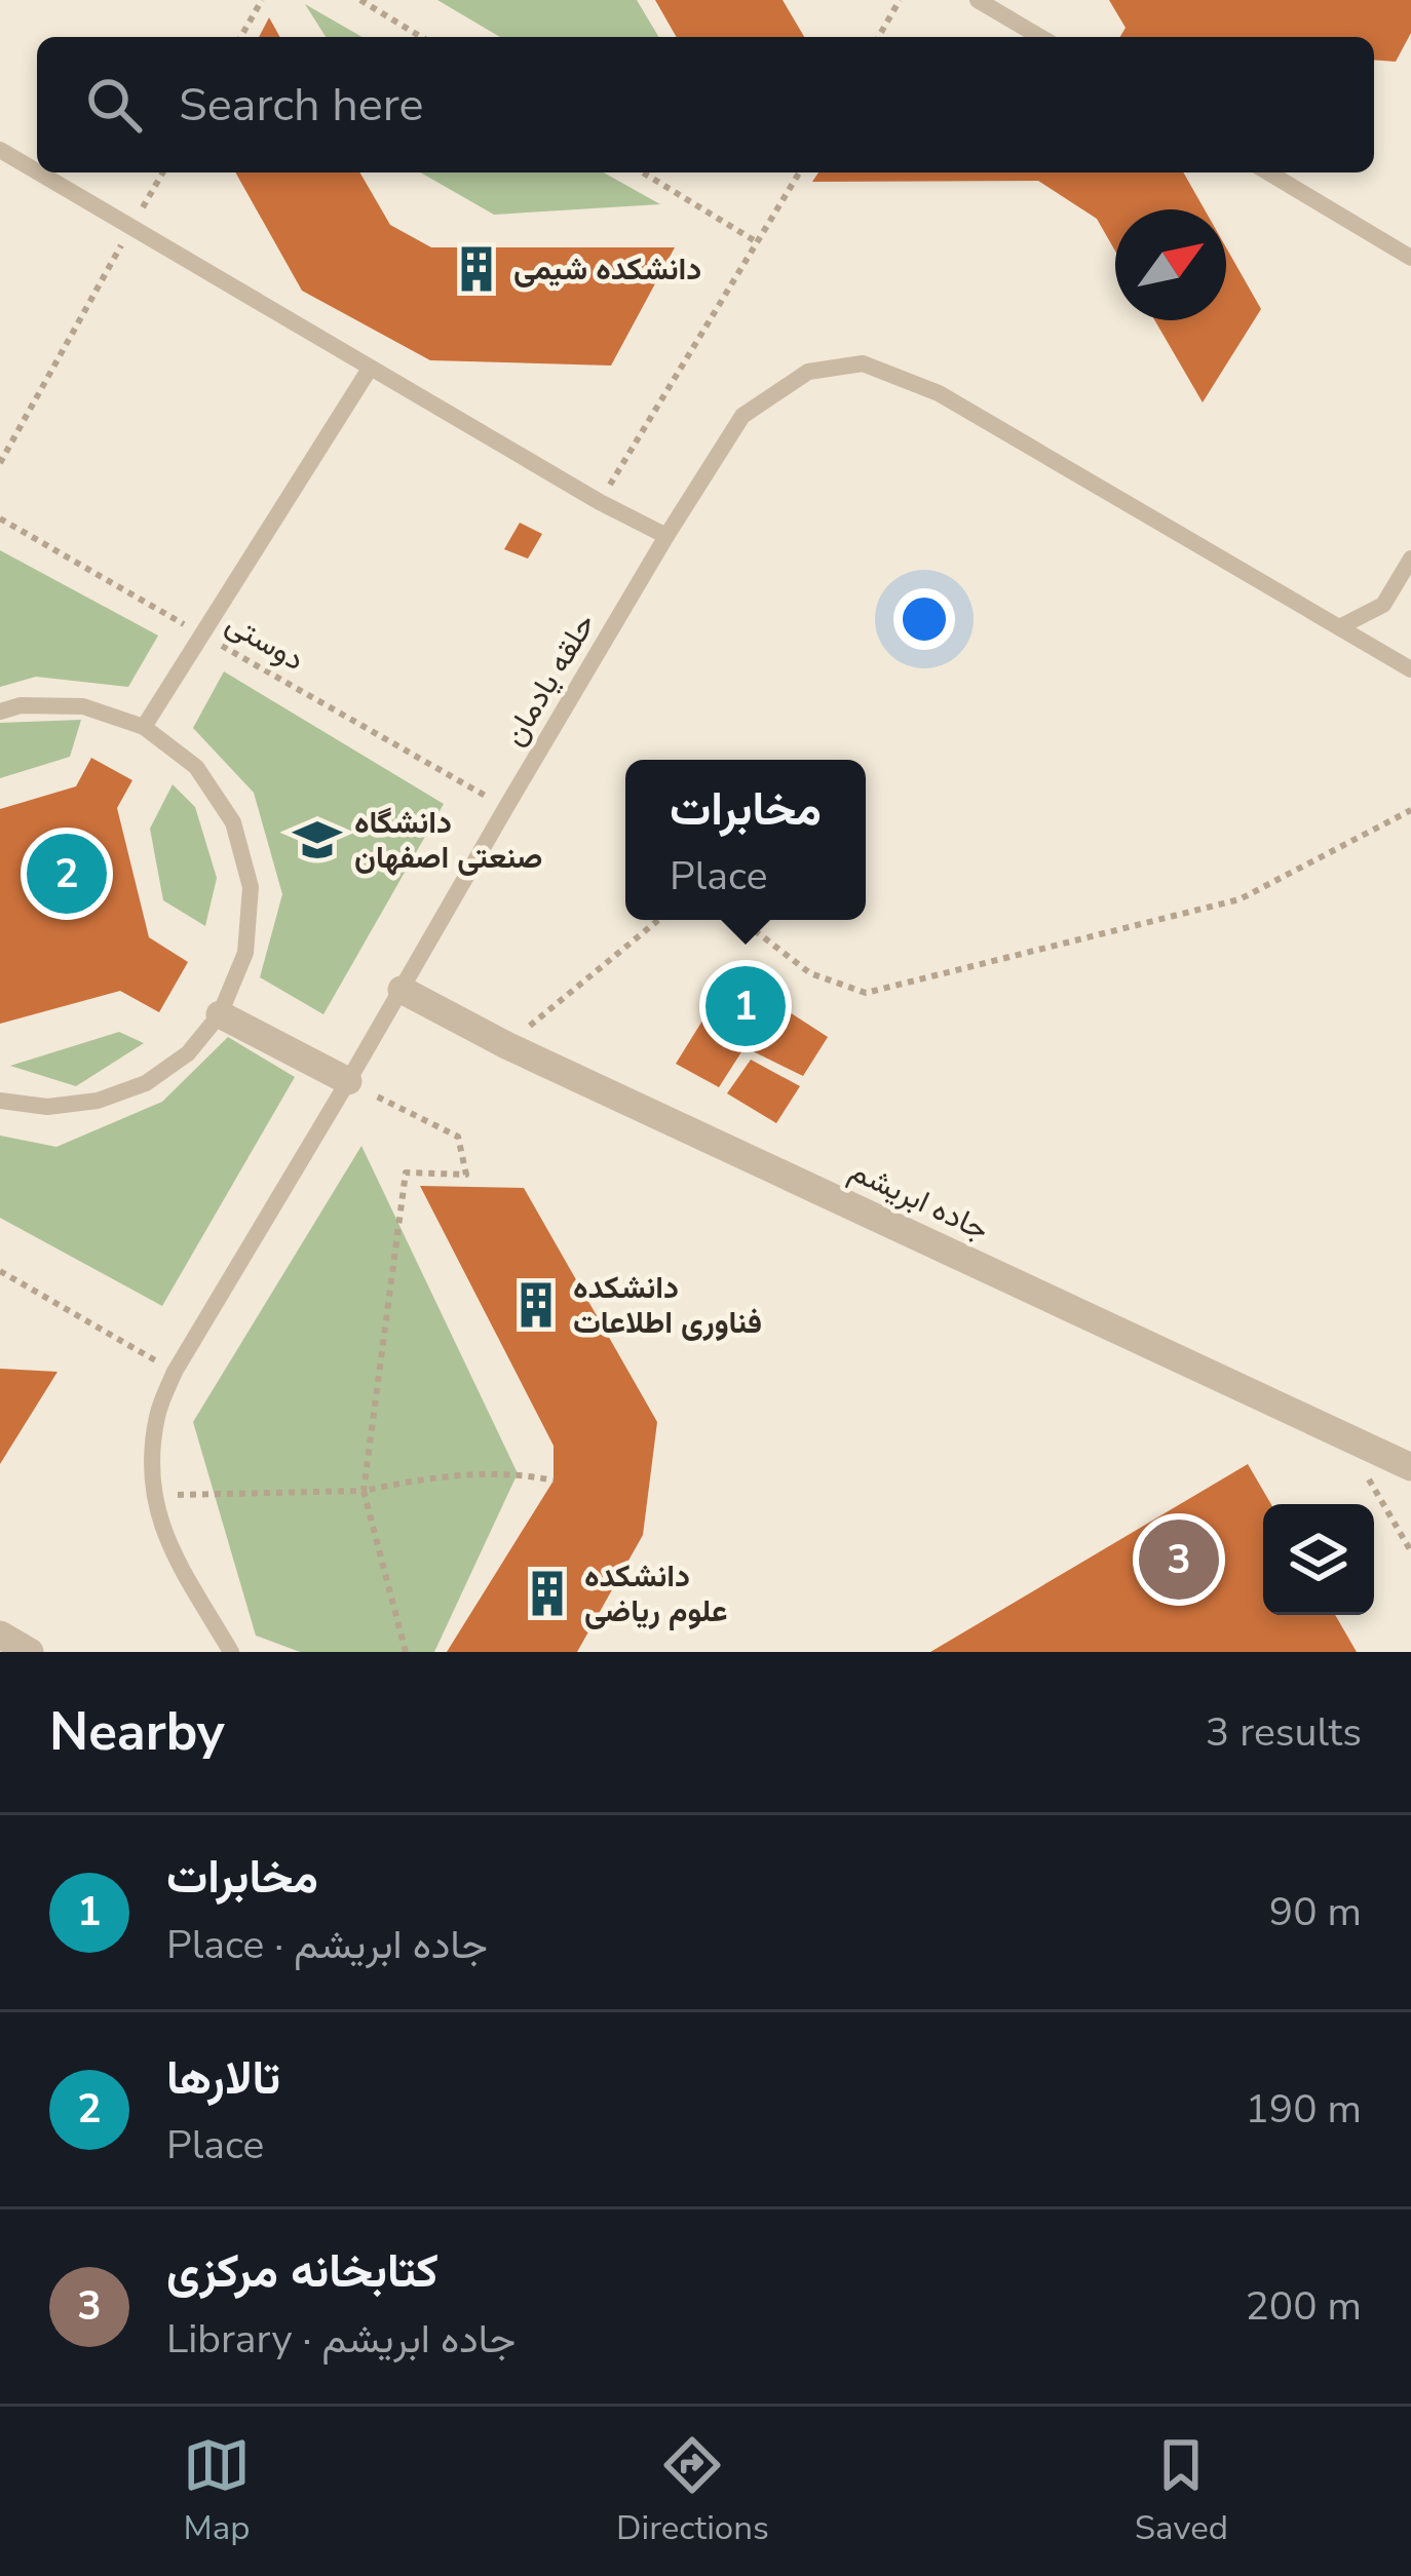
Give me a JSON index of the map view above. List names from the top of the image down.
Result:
{
  "streets": {
    "street": ["جاده ابریشم"],
    "lane": ["حلقه یادمان"],
    "path": ["دوستی"]
  },
  "crossings": [
    ["دوستی", "حلقه یادمان"],
    ["حلقه یادمان", "جاده ابریشم"]
  ],
  "places": {
    "building": ["دانشکده شیمی", "دانشکده فناوری اطلاعات", "دانشکده علوم ریاضی"],
    "school or university": ["دانشگاه صنعتی اصفهان"]
  },
  "north": "top right",
  "page": {
    "search": "Search here",
    "popup": ["مخابرات", "Place"],
    "pins": ["2", "1", "3"],
    "heading": ["Nearby", "3 results"],
    "list": [
      {
        "mark": "1",
        "name": "مخابرات",
        "note": "Place · جاده ابریشم",
        "value": "90 m"
      },
      {
        "mark": "2",
        "name": "تالارها",
        "note": "Place",
        "value": "190 m"
      },
      {
        "mark": "3",
        "name": "کتابخانه مرکزی",
        "note": "Library · جاده ابریشم",
        "value": "200 m"
      }
    ],
    "nav": ["Map", "Directions", "Saved"]
  }
}
